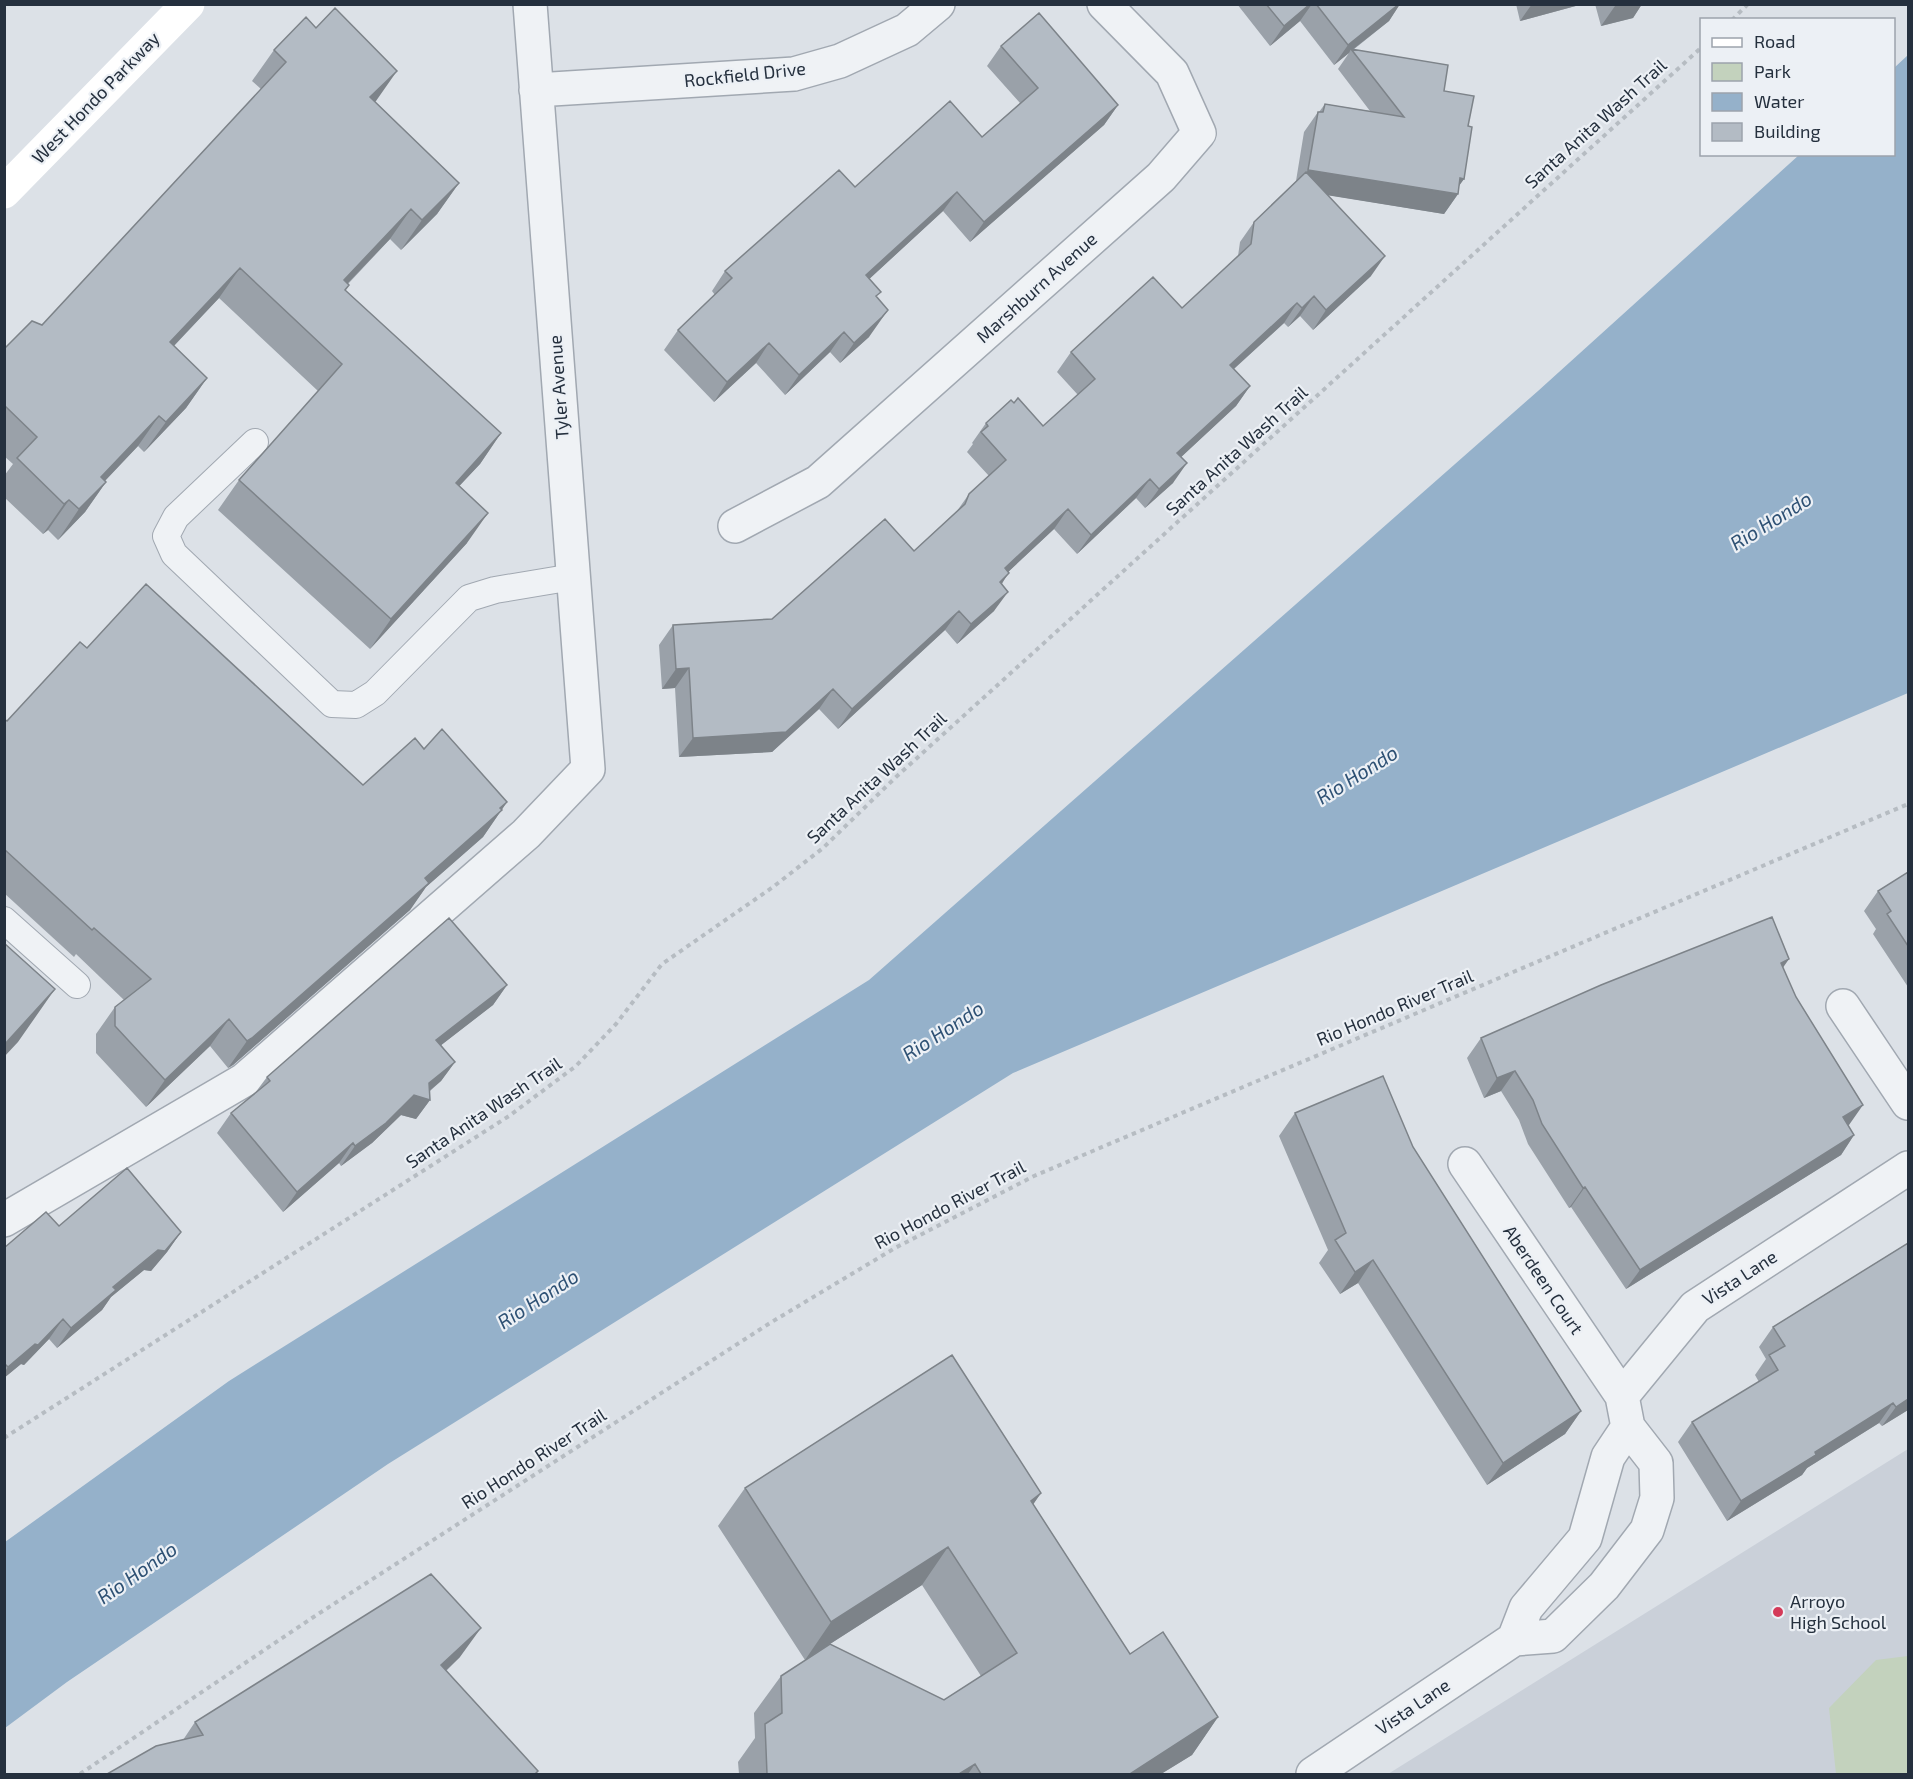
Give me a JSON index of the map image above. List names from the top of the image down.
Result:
{
  "streets": {
    "street": [
      "Rockfield Drive",
      "West Hondo Parkway",
      "Marshburn Avenue",
      "Tyler Avenue",
      "Vista Lane",
      "Aberdeen Court"
    ],
    "path": ["Santa Anita Wash Trail", "Rio Hondo River Trail"]
  },
  "crossings": [
    ["Rockfield Drive", "Tyler Avenue"],
    ["Vista Lane", "Aberdeen Court"]
  ],
  "water": ["Rio Hondo"],
  "places": ["Arroyo High School"],
  "legend": [
    "Road",
    "Park",
    "Water",
    "Building"
  ]
}
